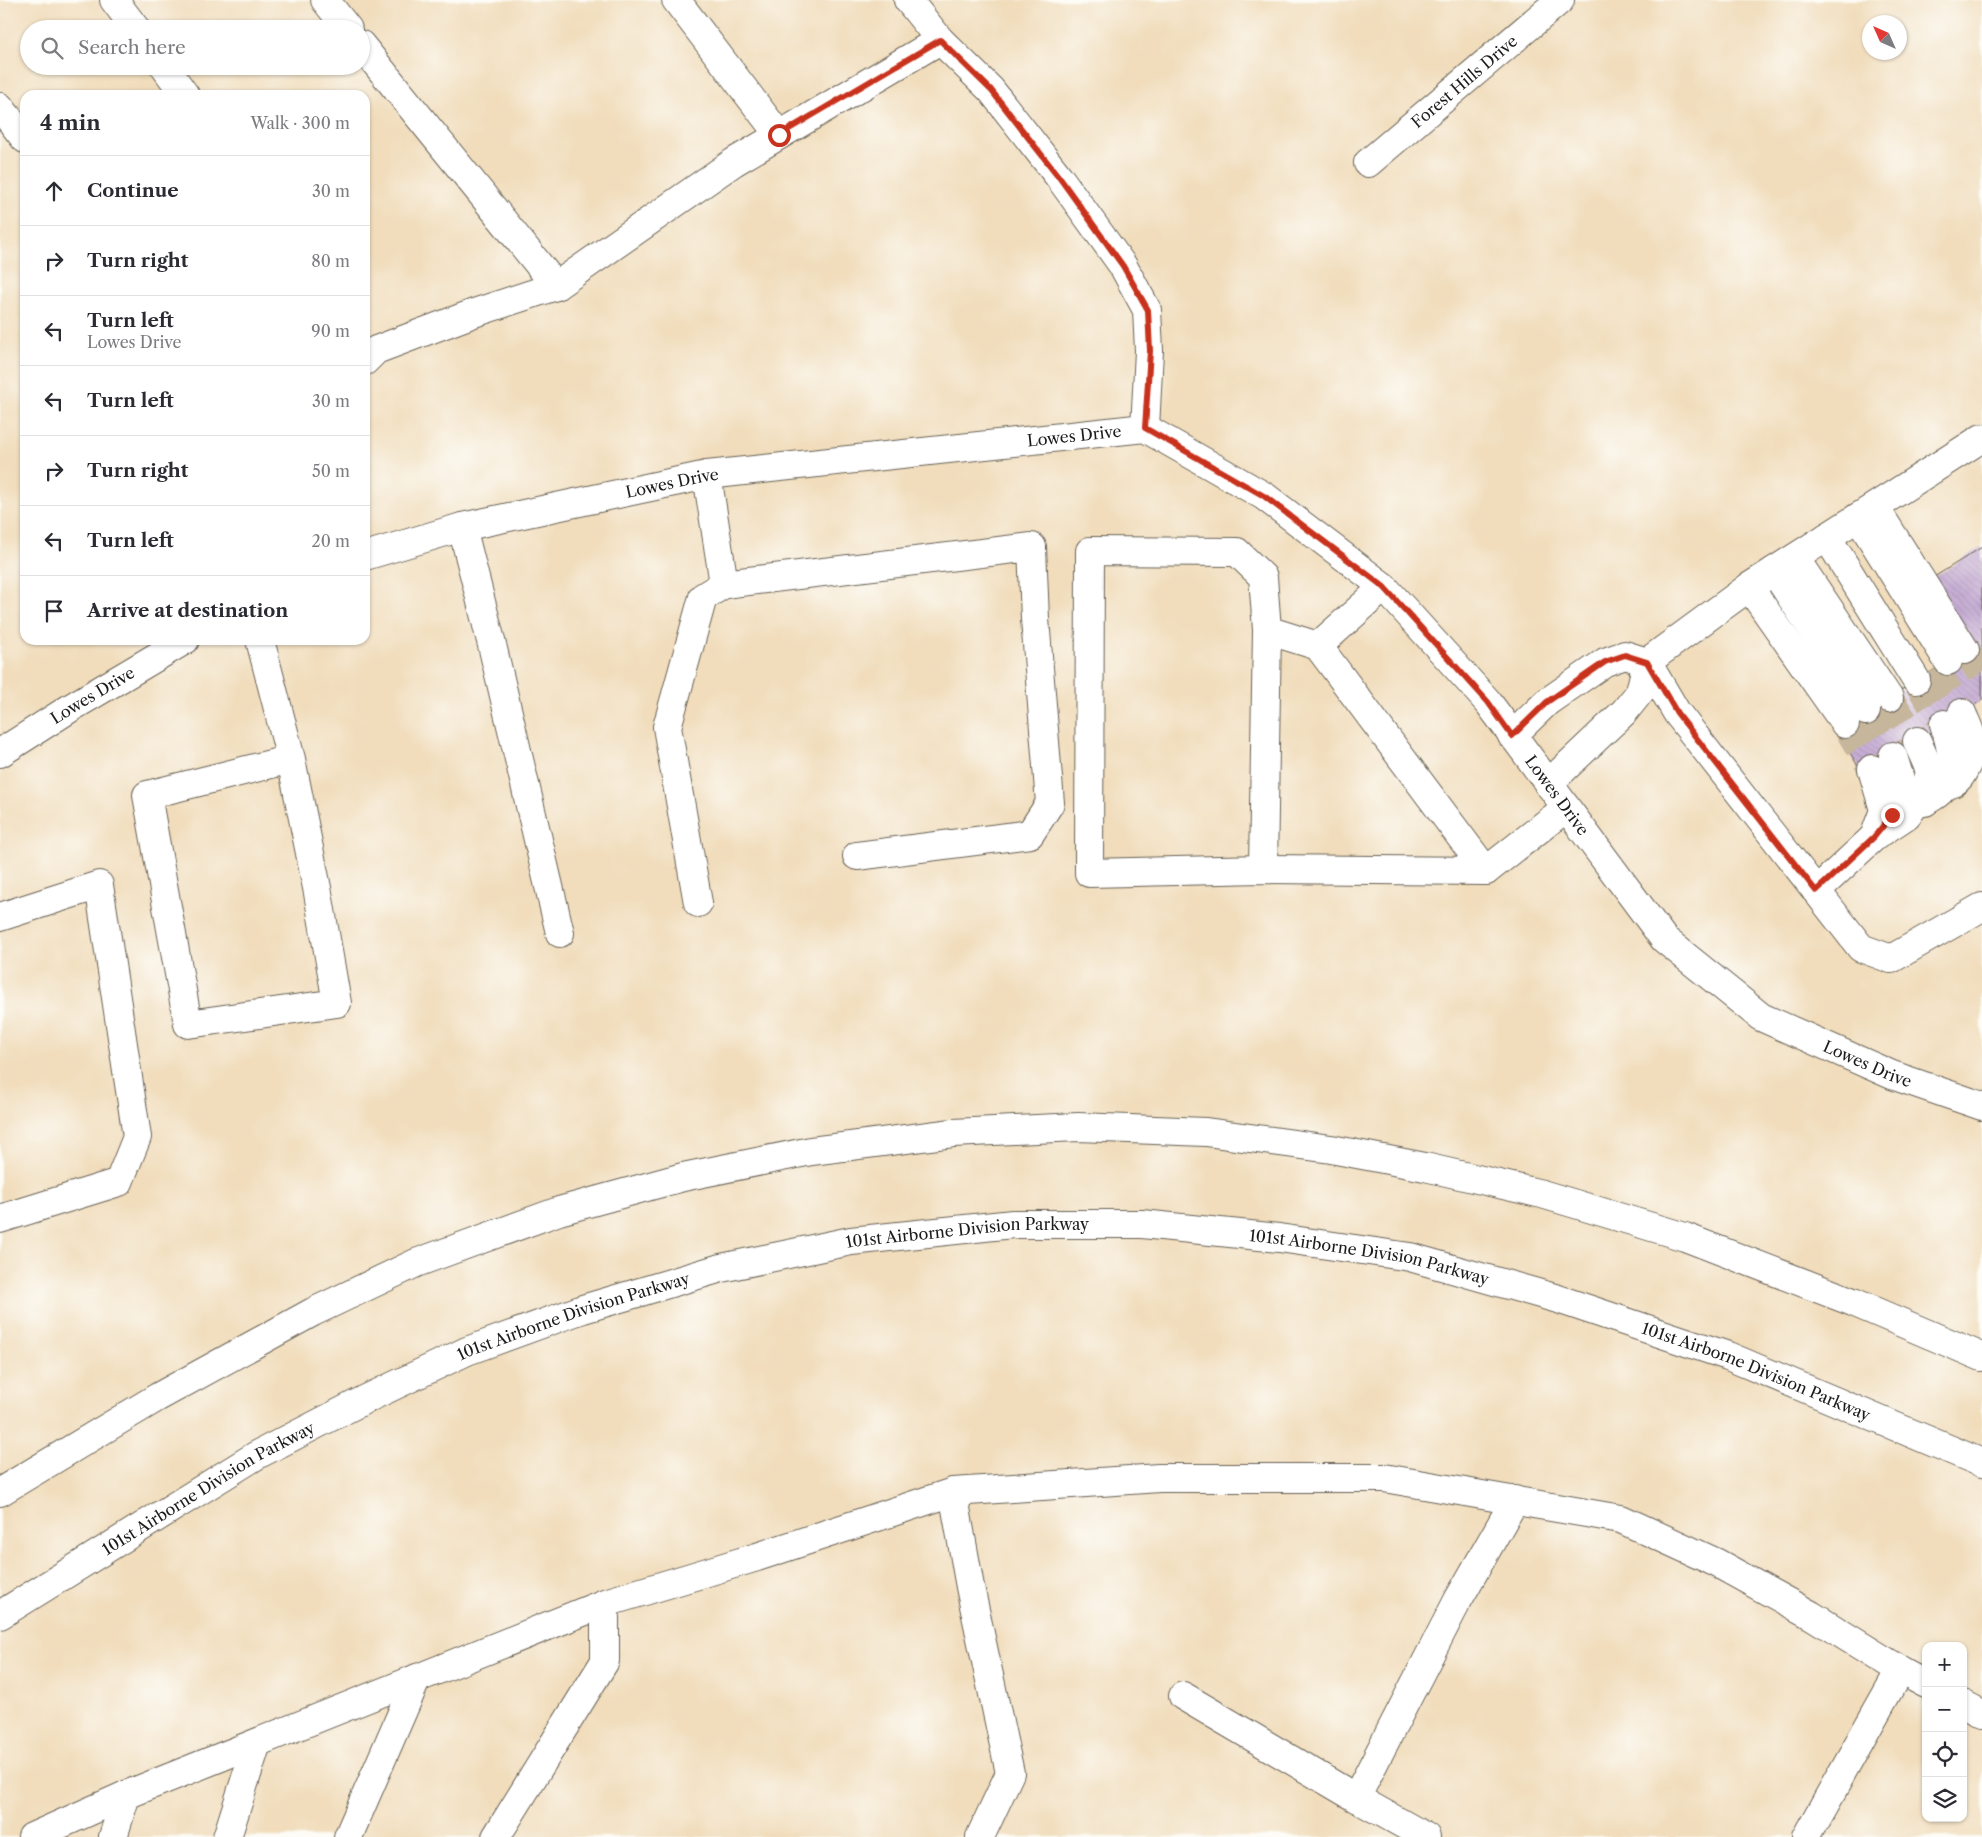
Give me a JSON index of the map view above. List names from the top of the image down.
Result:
{
  "streets": {
    "main road": ["Forest Hills Drive", "Lowes Drive", "101st Airborne Division Parkway"]
  },
  "north": "top left",
  "page": {
    "search": "Search here",
    "heading": ["4 min", "Walk · 300 m"],
    "list": [
      ["Continue", "30 m"],
      ["Turn right", "80 m"],
      ["Turn left", "Lowes Drive", "90 m"],
      ["Turn left", "30 m"],
      ["Turn right", "50 m"],
      ["Turn left", "20 m"],
      "Arrive at destination"
    ],
    "map_buttons": ["+", "−"]
  }
}
